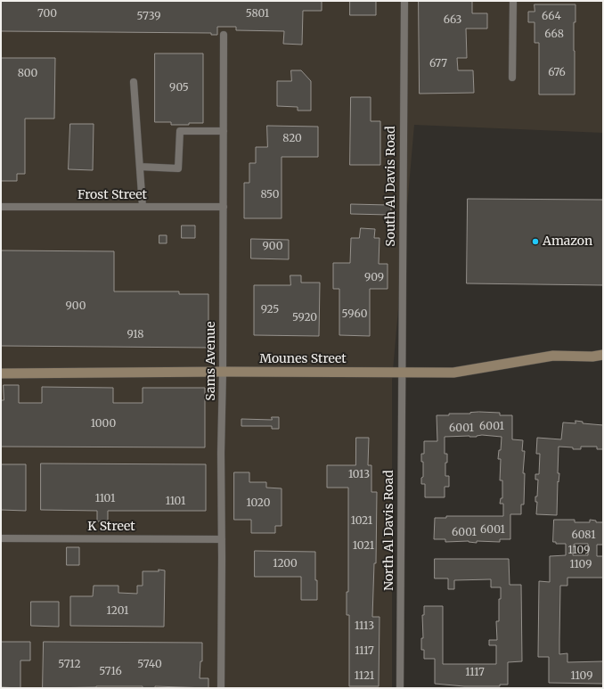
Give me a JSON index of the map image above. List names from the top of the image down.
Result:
{
  "streets": {
    "main road": ["Mounes Street"],
    "street": [
      "South Al Davis Road",
      "Frost Street",
      "Sams Avenue",
      "K Street",
      "North Al Davis Road"
    ]
  },
  "crossings": [
    ["South Al Davis Road", "Mounes Street"],
    ["South Al Davis Road", "North Al Davis Road"],
    ["Frost Street", "Sams Avenue"],
    ["Mounes Street", "Sams Avenue"],
    ["Mounes Street", "North Al Davis Road"],
    ["Sams Avenue", "K Street"]
  ],
  "places": ["Amazon"],
  "house_numbers": [
    "700",
    "5801",
    "5739",
    "664",
    "663",
    "668",
    "677",
    "676",
    "800",
    "905",
    "820",
    "850",
    "900",
    "909",
    "900",
    "925",
    "5960",
    "5920",
    "918",
    "1000",
    "6001",
    "6001",
    "1013",
    "1101",
    "1101",
    "1020",
    "1021",
    "6001",
    "6001",
    "6081",
    "1021",
    "1109",
    "1200",
    "1109",
    "1201",
    "1113",
    "1117",
    "5712",
    "5740",
    "5716",
    "1117",
    "1121",
    "1109"
  ]
}
